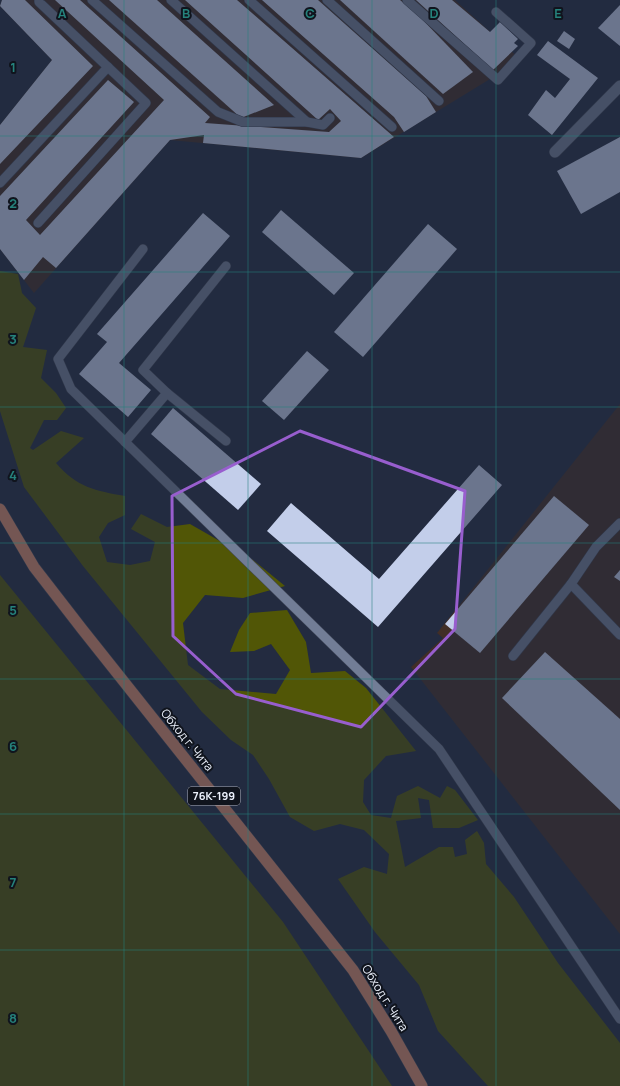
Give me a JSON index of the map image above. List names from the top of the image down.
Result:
{
  "streets": {
    "highway": ["Обход г. Чита", "76К-199"]
  },
  "grid": {
    "columns": [
      "A",
      "B",
      "C",
      "D",
      "E"
    ],
    "rows": [
      "1",
      "2",
      "3",
      "4",
      "5",
      "6",
      "7",
      "8"
    ]
  }
}
